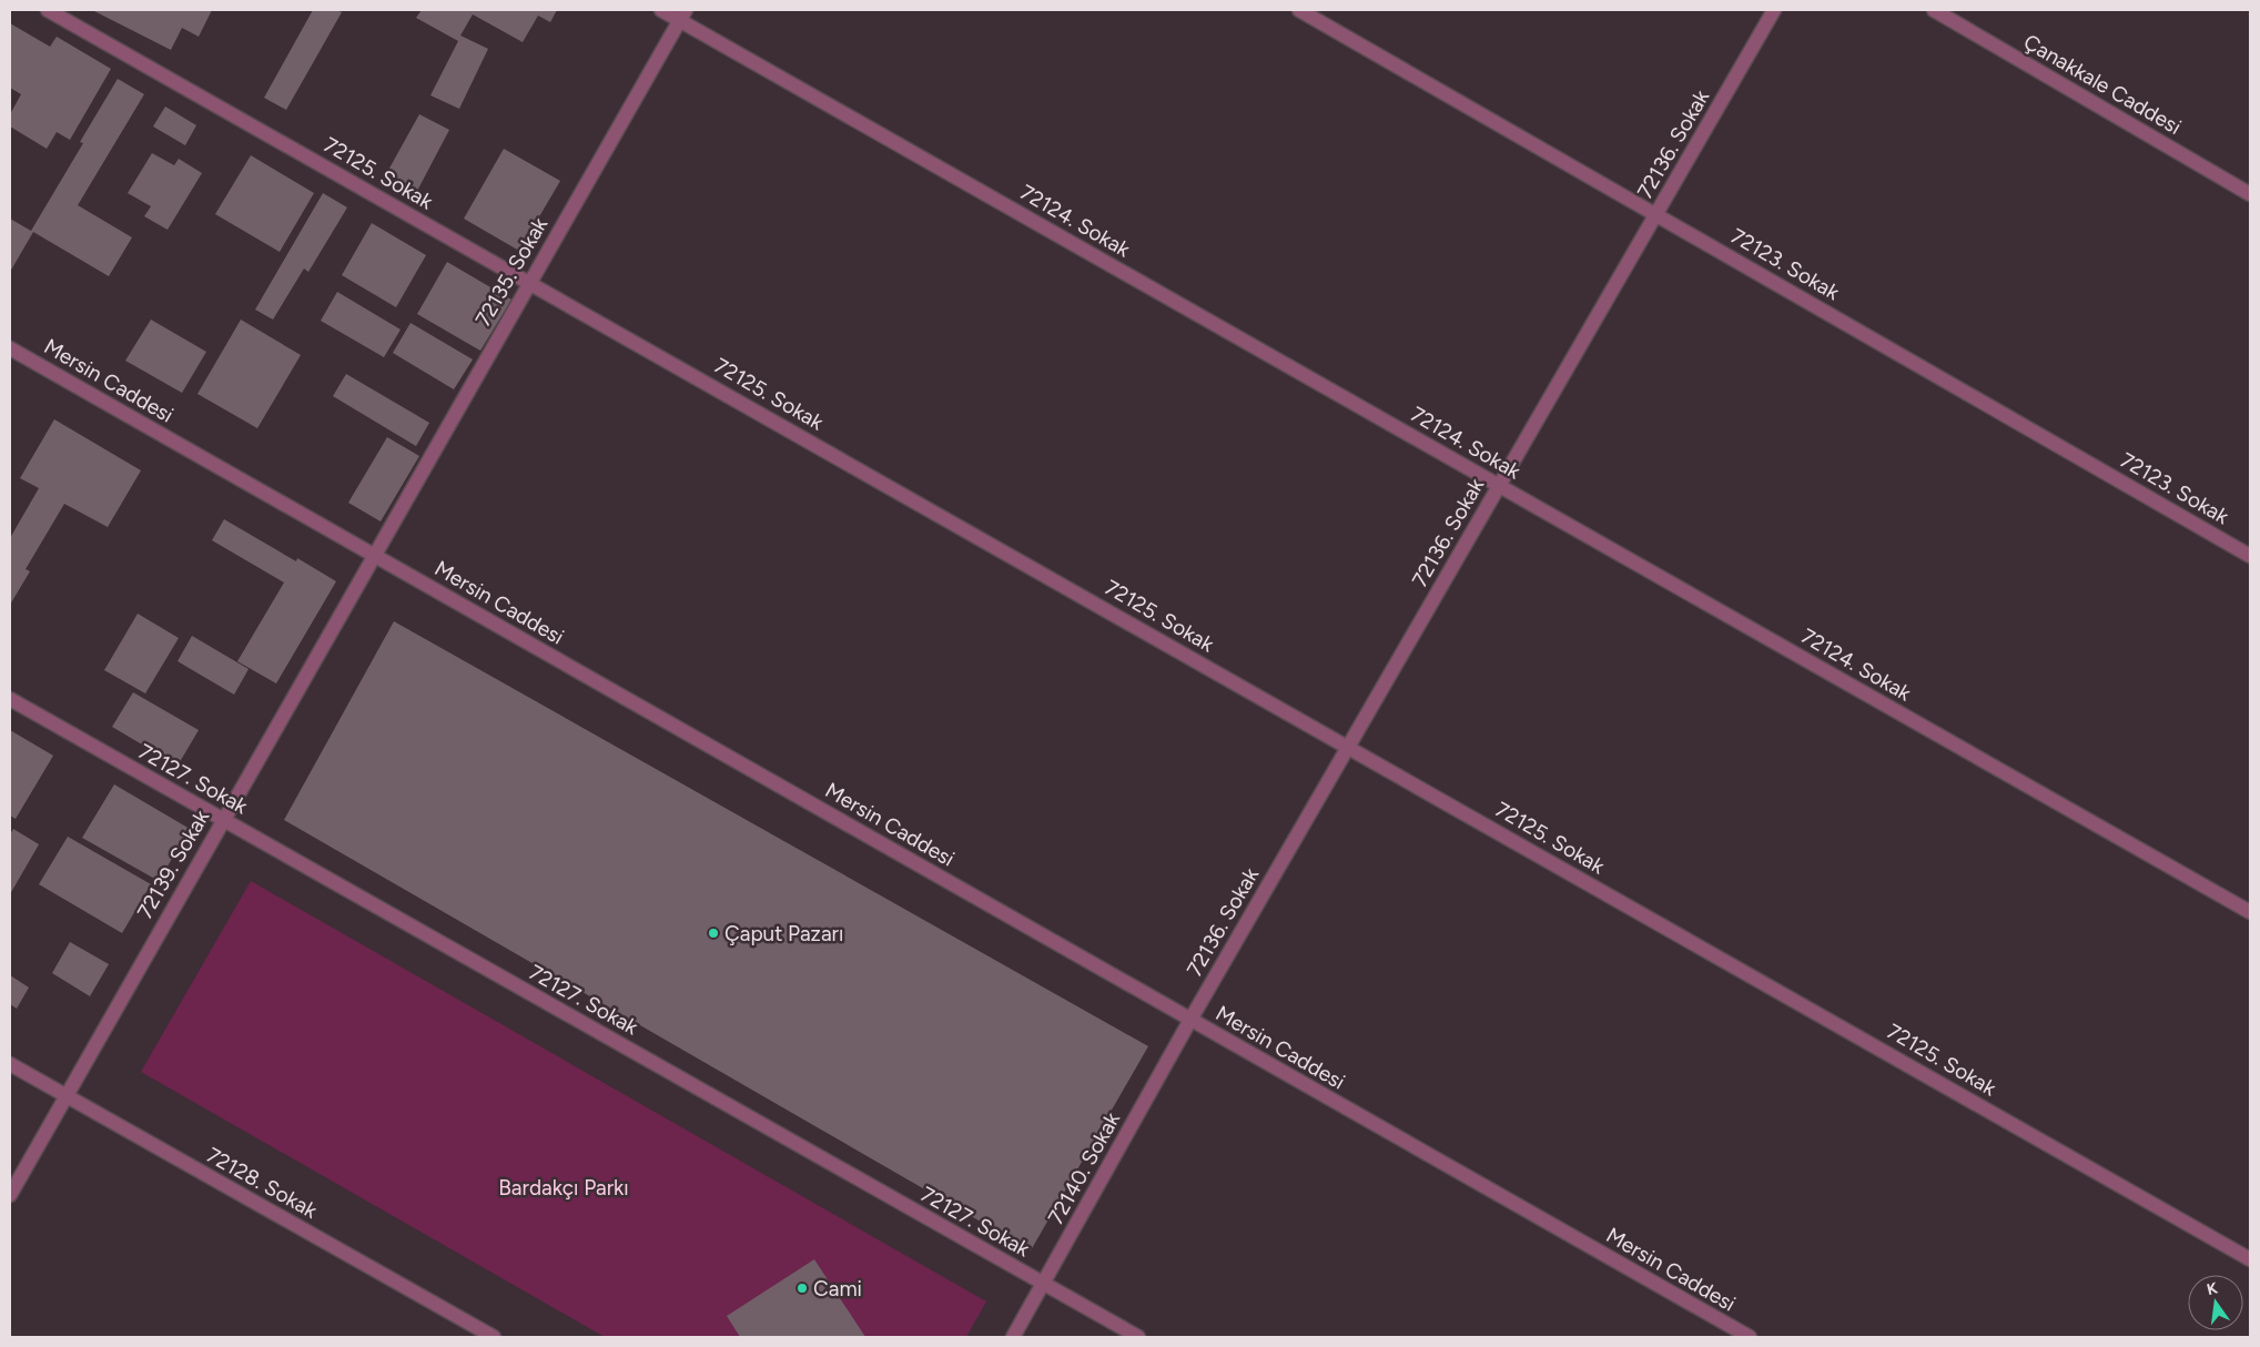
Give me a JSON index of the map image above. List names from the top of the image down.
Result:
{
  "streets": {
    "street": [
      "Çanakkale Caddesi",
      "72136. Sokak",
      "72125. Sokak",
      "72124. Sokak",
      "72123. Sokak",
      "72135. Sokak",
      "Mersin Caddesi",
      "72127. Sokak",
      "72139. Sokak",
      "72140. Sokak",
      "72128. Sokak"
    ]
  },
  "crossings": [
    ["72136. Sokak", "72125. Sokak"],
    ["72136. Sokak", "72124. Sokak"],
    ["72136. Sokak", "72123. Sokak"],
    ["72136. Sokak", "Mersin Caddesi"],
    ["72136. Sokak", "72140. Sokak"],
    ["72125. Sokak", "72135. Sokak"],
    ["72124. Sokak", "72135. Sokak"],
    ["72135. Sokak", "Mersin Caddesi"],
    ["72135. Sokak", "72139. Sokak"],
    ["Mersin Caddesi", "72139. Sokak"],
    ["Mersin Caddesi", "72140. Sokak"],
    ["72127. Sokak", "72139. Sokak"],
    ["72127. Sokak", "72140. Sokak"],
    ["72139. Sokak", "72128. Sokak"]
  ],
  "parks": ["Bardakçı Parkı"],
  "places": ["Çaput Pazarı", "Cami"],
  "north": "top"
}
